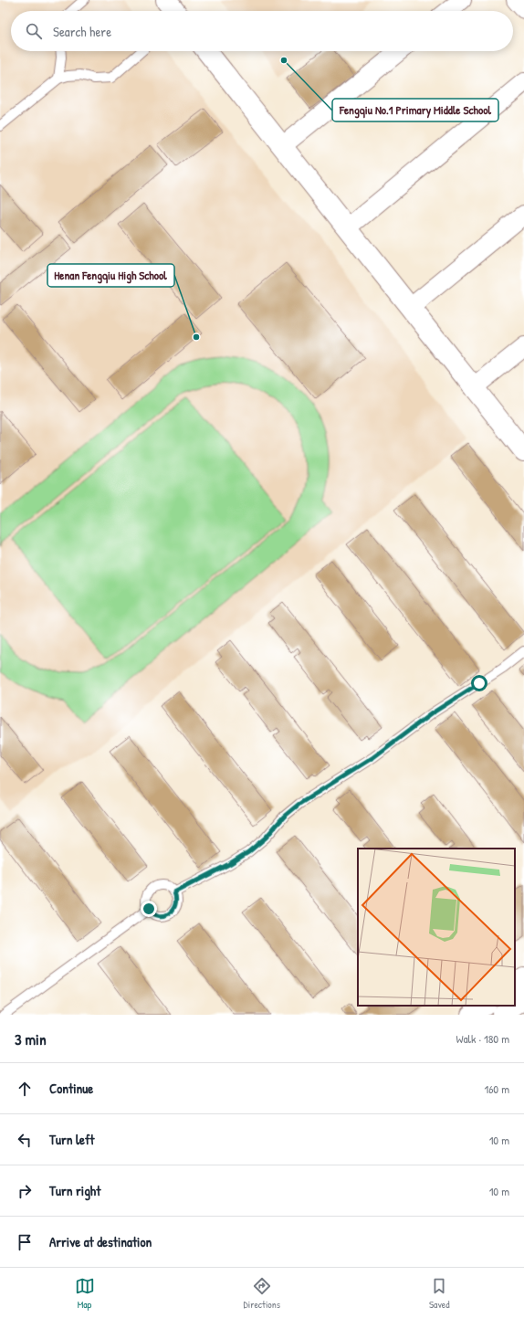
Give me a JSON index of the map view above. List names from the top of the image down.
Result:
{
  "places": ["Fengqiu No.1 Primary Middle School", "Henan Fengqiu High School"],
  "page": {
    "search": "Search here",
    "heading": ["3 min", "Walk · 180 m"],
    "list": [
      ["Continue", "160 m"],
      ["Turn left", "10 m"],
      ["Turn right", "10 m"],
      "Arrive at destination"
    ],
    "nav": ["Map", "Directions", "Saved"]
  }
}
